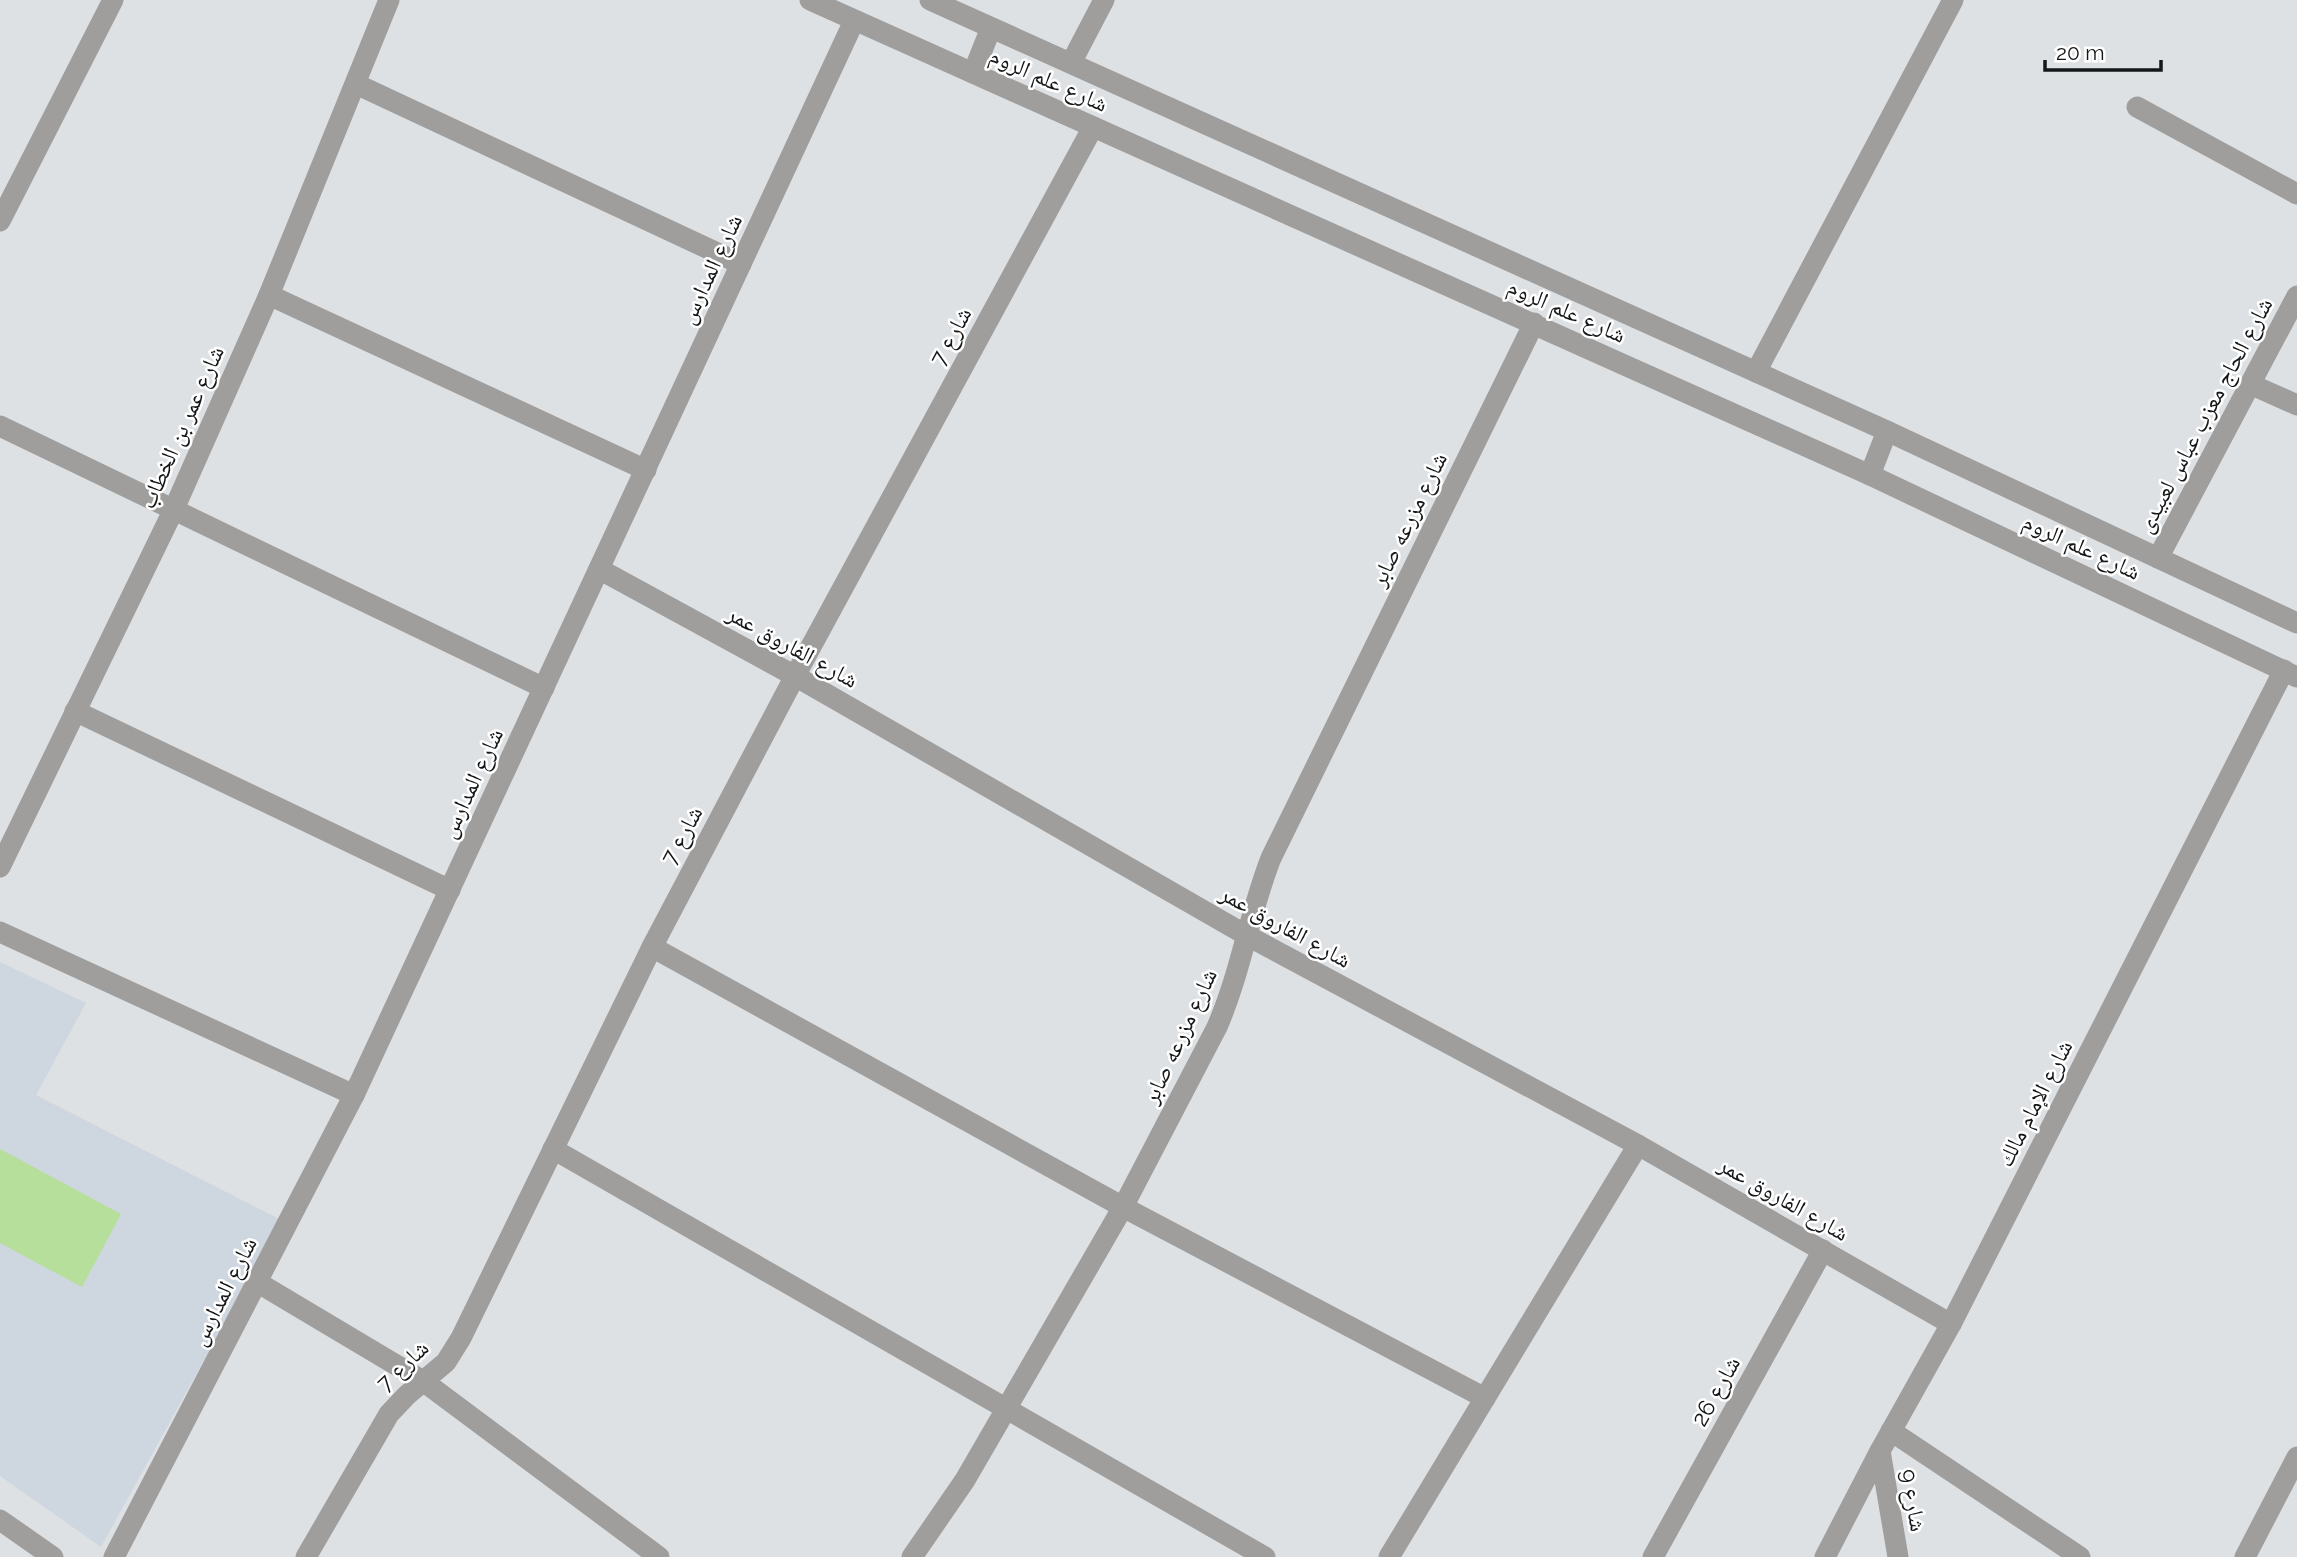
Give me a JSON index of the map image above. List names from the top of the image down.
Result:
{
  "streets": {
    "street": [
      "شارع علم الروم",
      "شارع المدارس",
      "شارع 7",
      "شارع الحاج معزب عباس لعبيدى",
      "شارع عمر بن الخطاب",
      "شارع مزرعه صابر",
      "شارع الفاروق عمر",
      "شارع الإمام مالك",
      "شارع 26",
      "شارع 9"
    ]
  },
  "crossings": [
    ["شارع علم الروم", "شارع المدارس"],
    ["شارع علم الروم", "شارع 7"],
    ["شارع علم الروم", "شارع الحاج معزب عباس لعبيدى"],
    ["شارع علم الروم", "شارع مزرعه صابر"],
    ["شارع علم الروم", "شارع الإمام مالك"],
    ["شارع المدارس", "شارع الفاروق عمر"],
    ["شارع 7", "شارع الفاروق عمر"],
    ["شارع مزرعه صابر", "شارع الفاروق عمر"],
    ["شارع الفاروق عمر", "شارع الإمام مالك"],
    ["شارع الفاروق عمر", "شارع 26"],
    ["شارع الإمام مالك", "شارع 9"]
  ],
  "scale_bar": "20 m"
}
